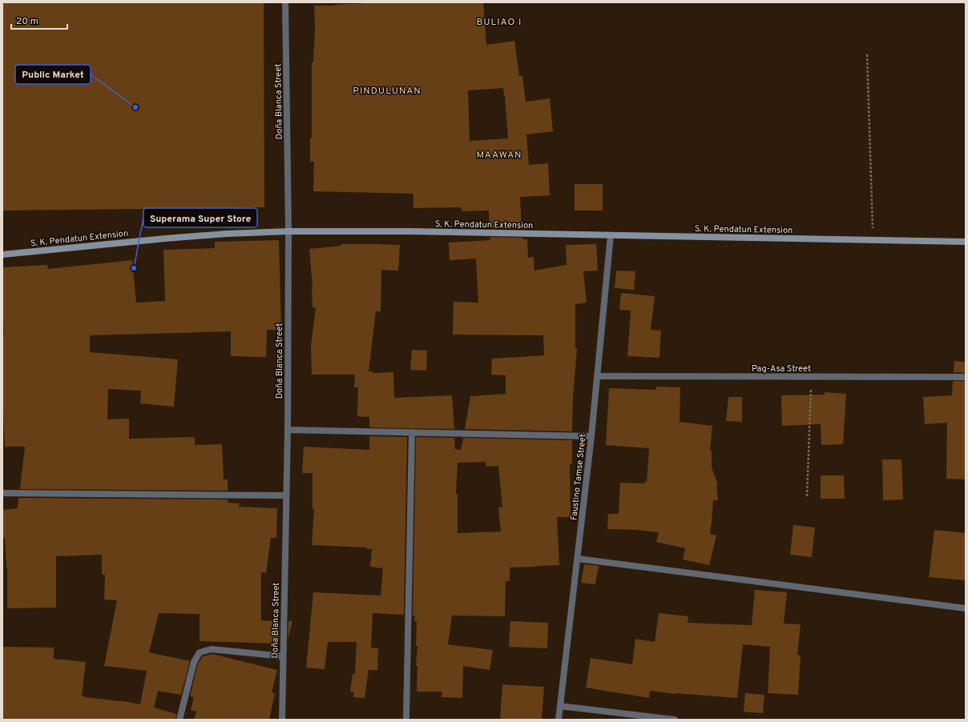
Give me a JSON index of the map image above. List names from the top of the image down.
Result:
{
  "streets": {
    "street": [
      "Doña Blanca Street",
      "S. K. Pendatun Extension",
      "Pag-Asa Street",
      "Faustino Tamse Street"
    ]
  },
  "crossings": [
    ["Doña Blanca Street", "S. K. Pendatun Extension"],
    ["S. K. Pendatun Extension", "Faustino Tamse Street"],
    ["Pag-Asa Street", "Faustino Tamse Street"]
  ],
  "districts": ["BULIAO I", "PINDULUNAN", "MAAWAN"],
  "places": ["Public Market", "Superama Super Store"],
  "scale_bar": "20 m"
}
